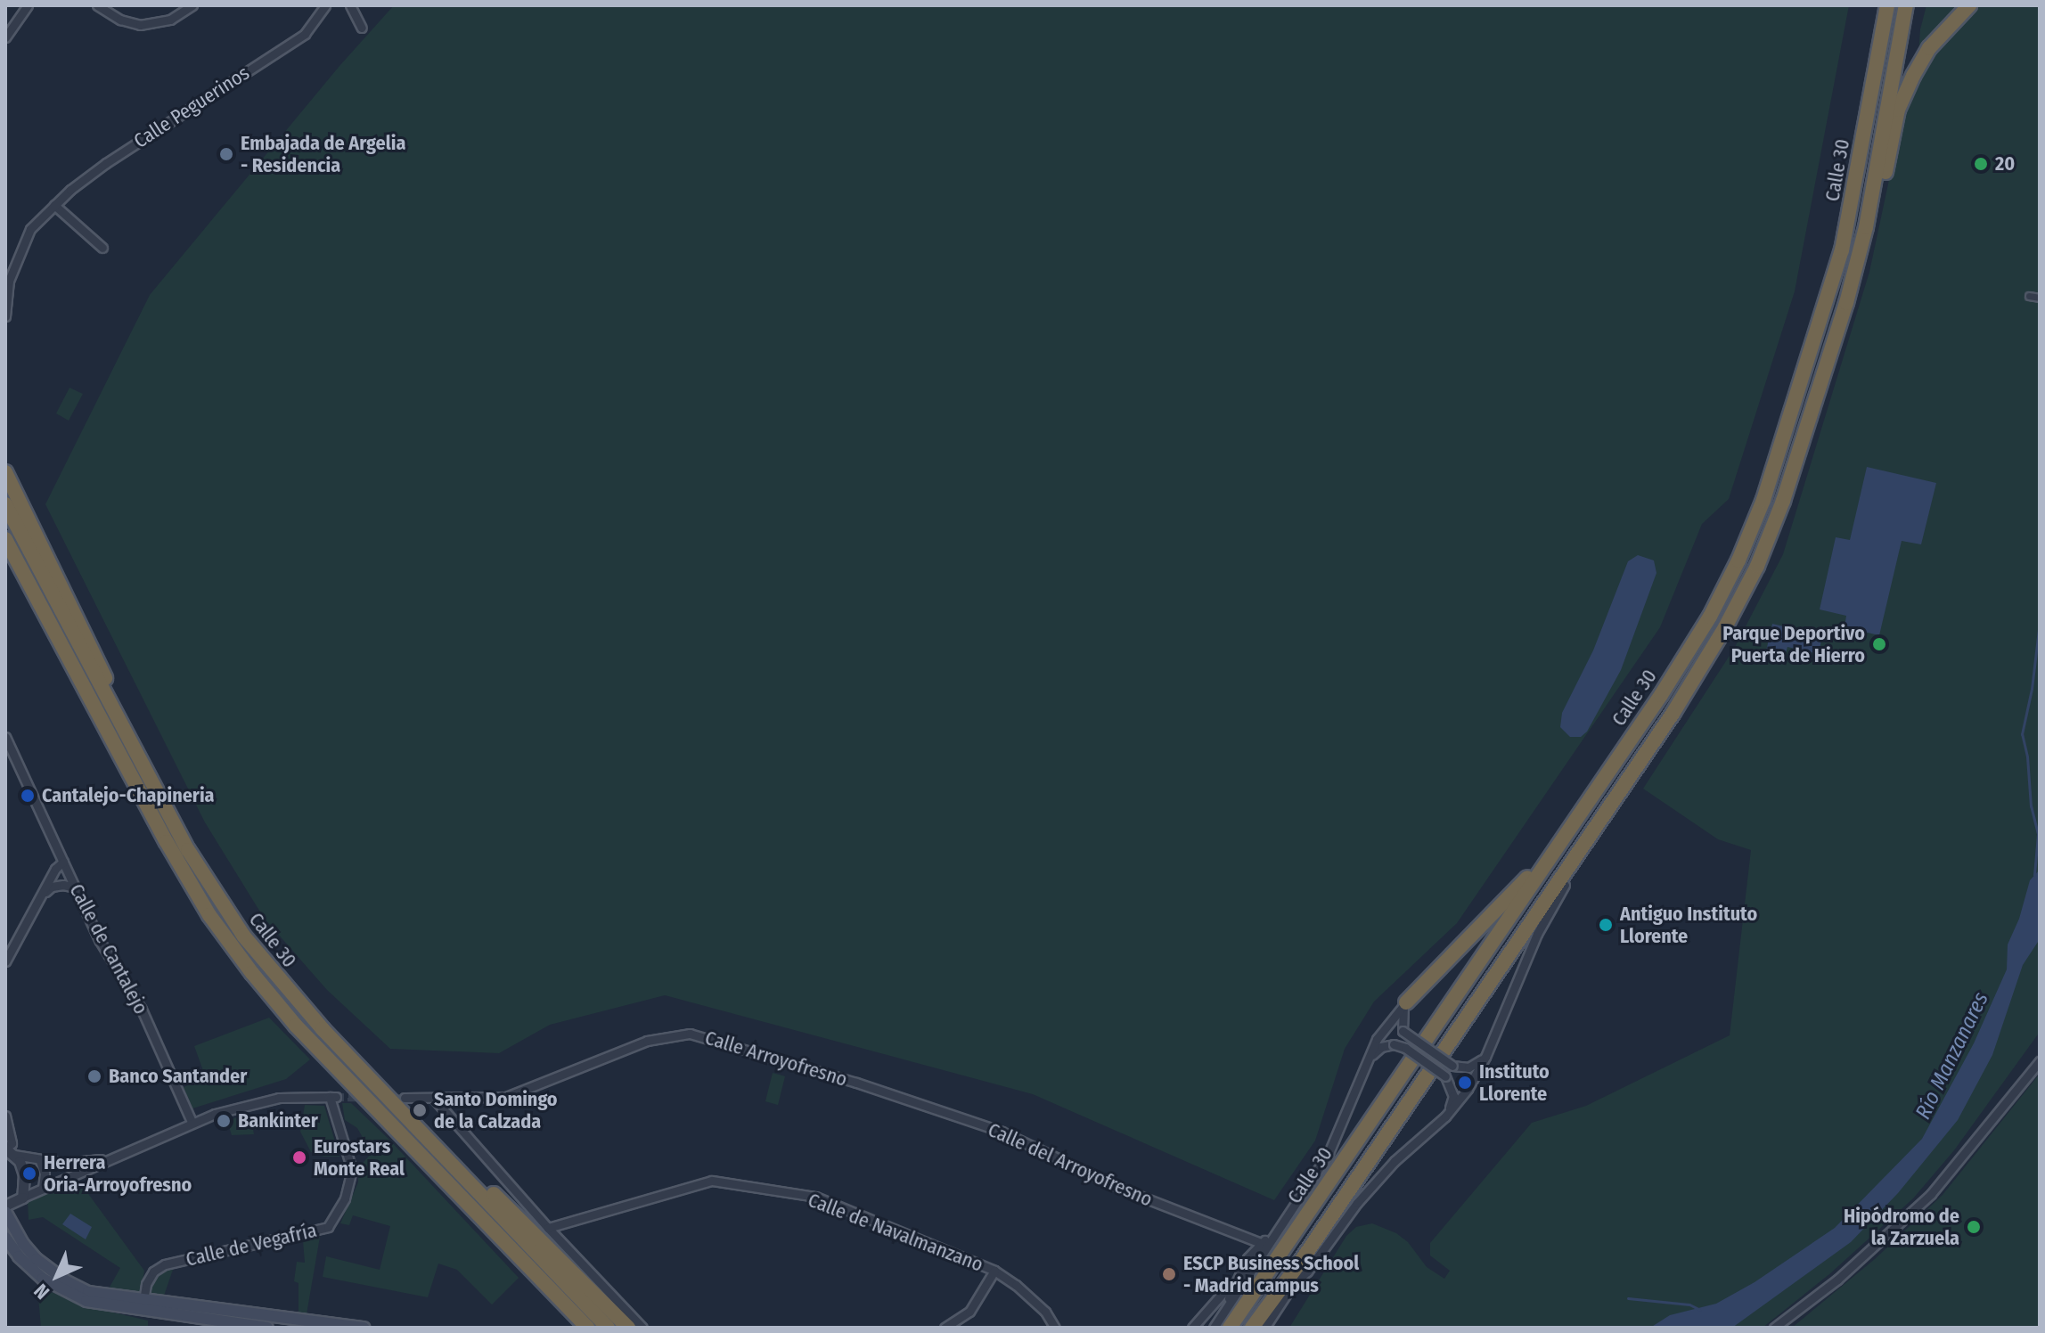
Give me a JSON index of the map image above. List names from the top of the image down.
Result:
{
  "streets": {
    "highway": ["Calle 30"],
    "street": [
      "Calle Peguerinos",
      "Calle de Cantalejo",
      "Calle Arroyofresno",
      "Calle del Arroyofresno",
      "Calle de Navalmanzano",
      "Calle de Vegafría"
    ]
  },
  "crossings": [
    ["Calle 30", "Calle Arroyofresno"],
    ["Calle de Cantalejo", "Calle de Vegafría"],
    ["Calle Arroyofresno", "Calle del Arroyofresno"]
  ],
  "water": ["Río Manzanares"],
  "places": [
    "Embajada de Argelia - Residencia",
    "20",
    "Parque Deportivo Puerta de Hierro",
    "Cantalejo-Chapineria",
    "Antiguo Instituto Llorente",
    "Banco Santander",
    "Instituto Llorente",
    "Santo Domingo de la Calzada",
    "Bankinter",
    "Eurostars Monte Real",
    "Herrera Oria-Arroyofresno",
    "Hipódromo de la Zarzuela",
    "ESCP Business School - Madrid campus"
  ],
  "north": "bottom left"
}
